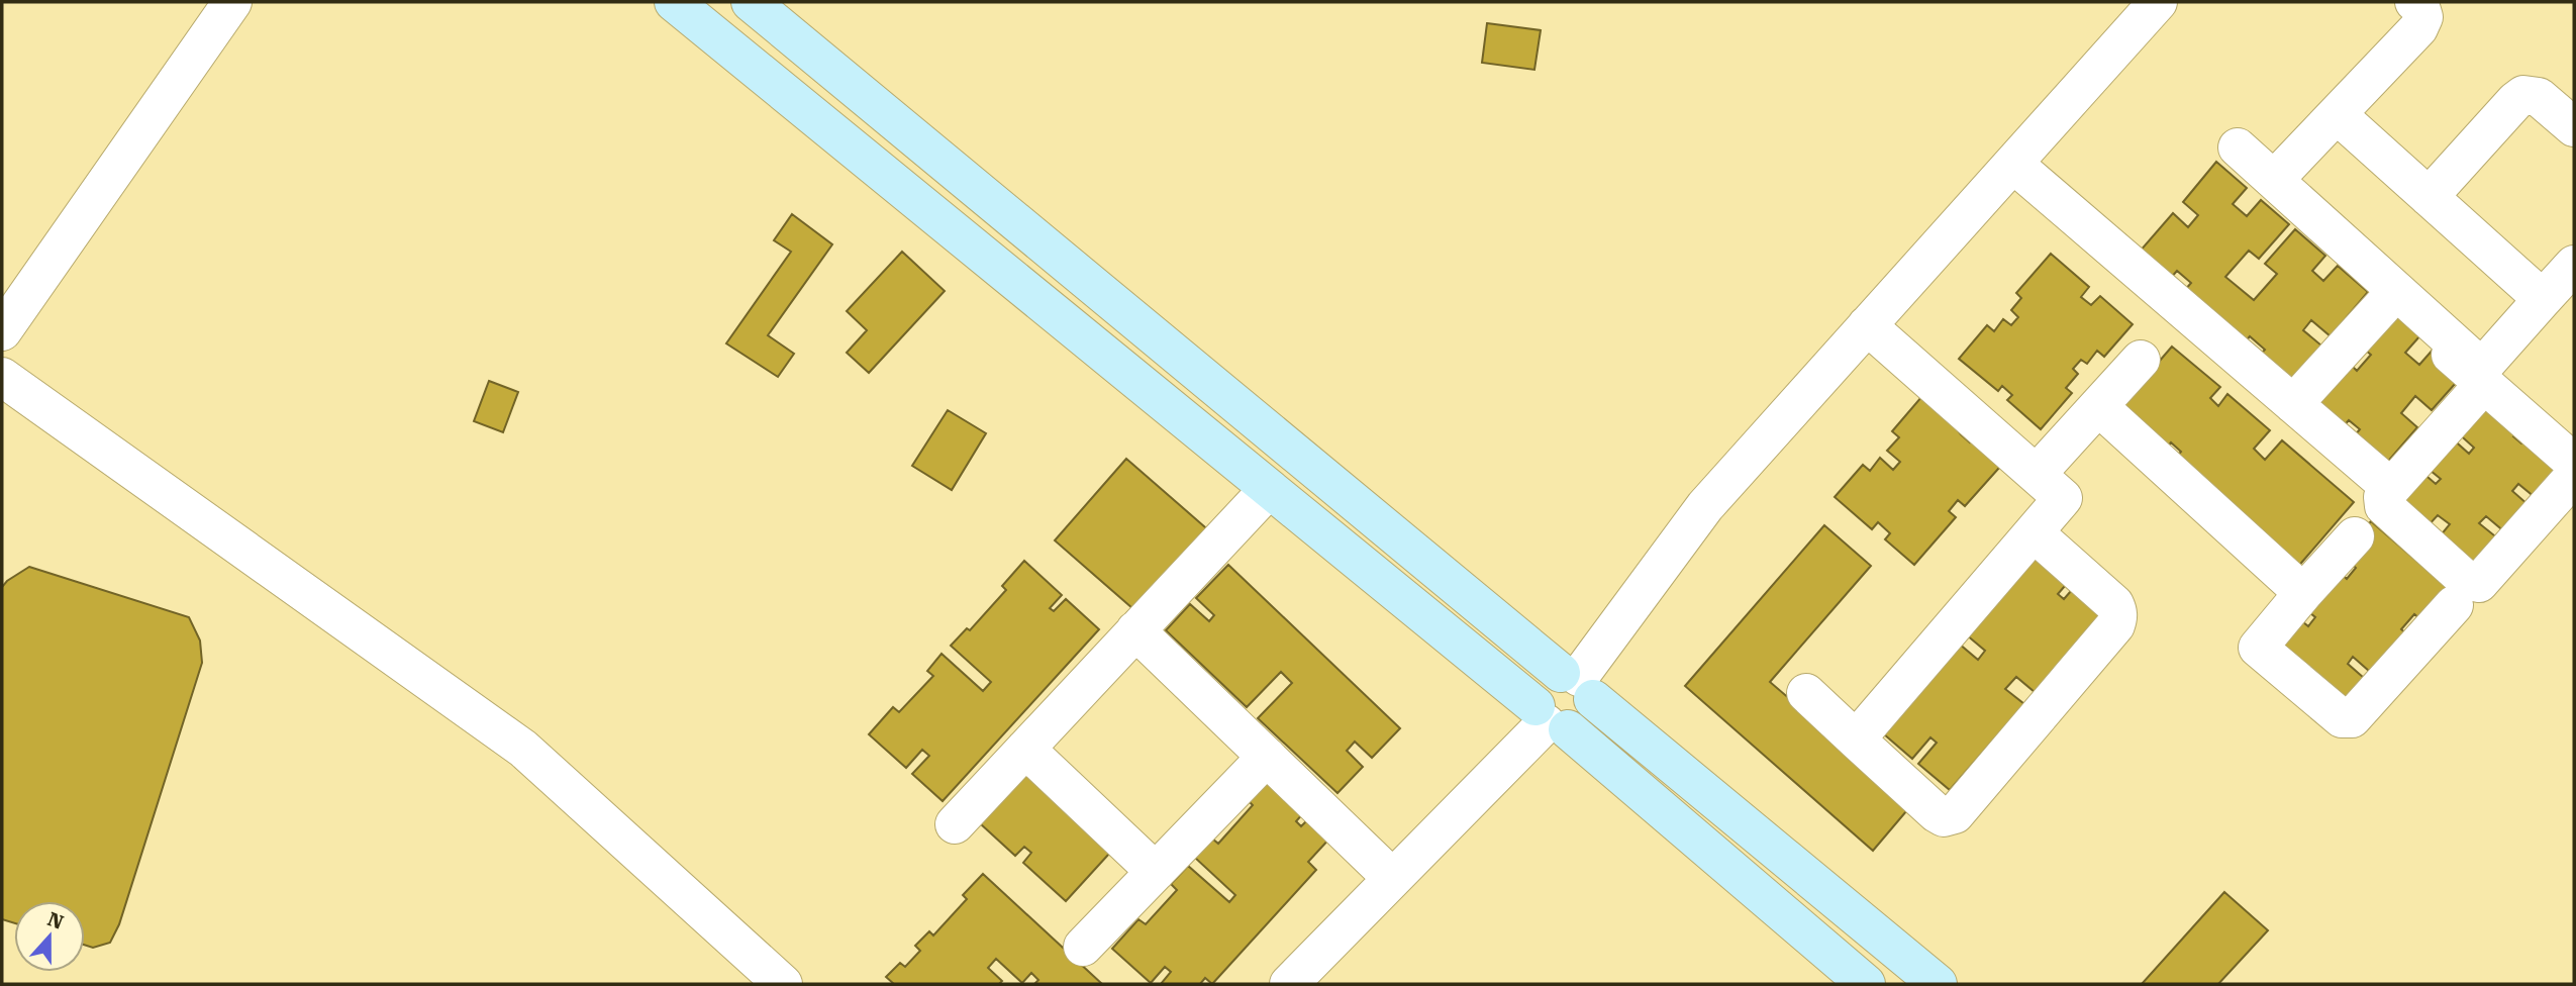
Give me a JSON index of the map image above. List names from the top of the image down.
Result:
{
  "north": "top"
}
